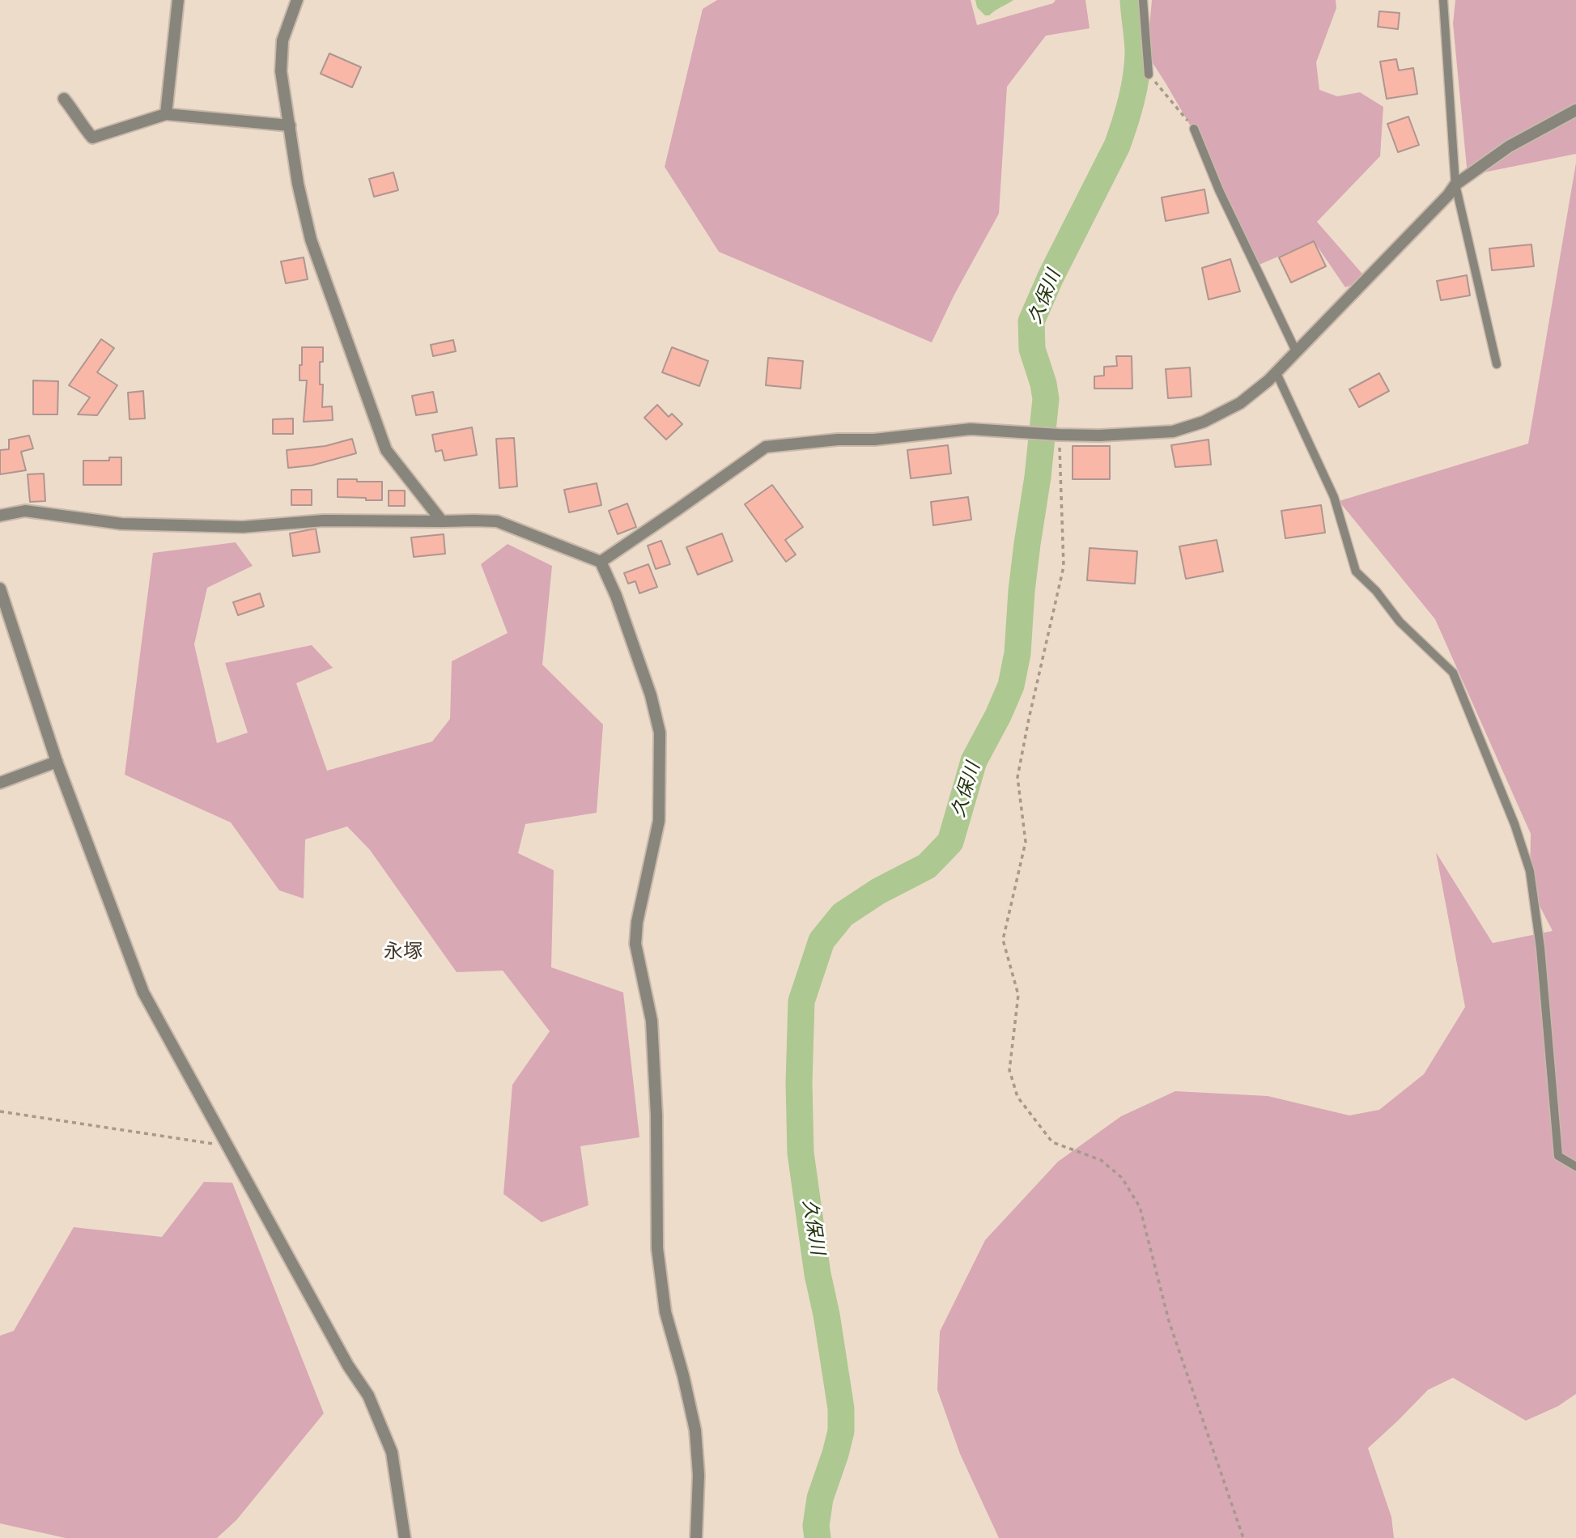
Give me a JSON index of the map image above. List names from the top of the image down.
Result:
{
  "districts": ["永塚"],
  "water": ["久保川"]
}
